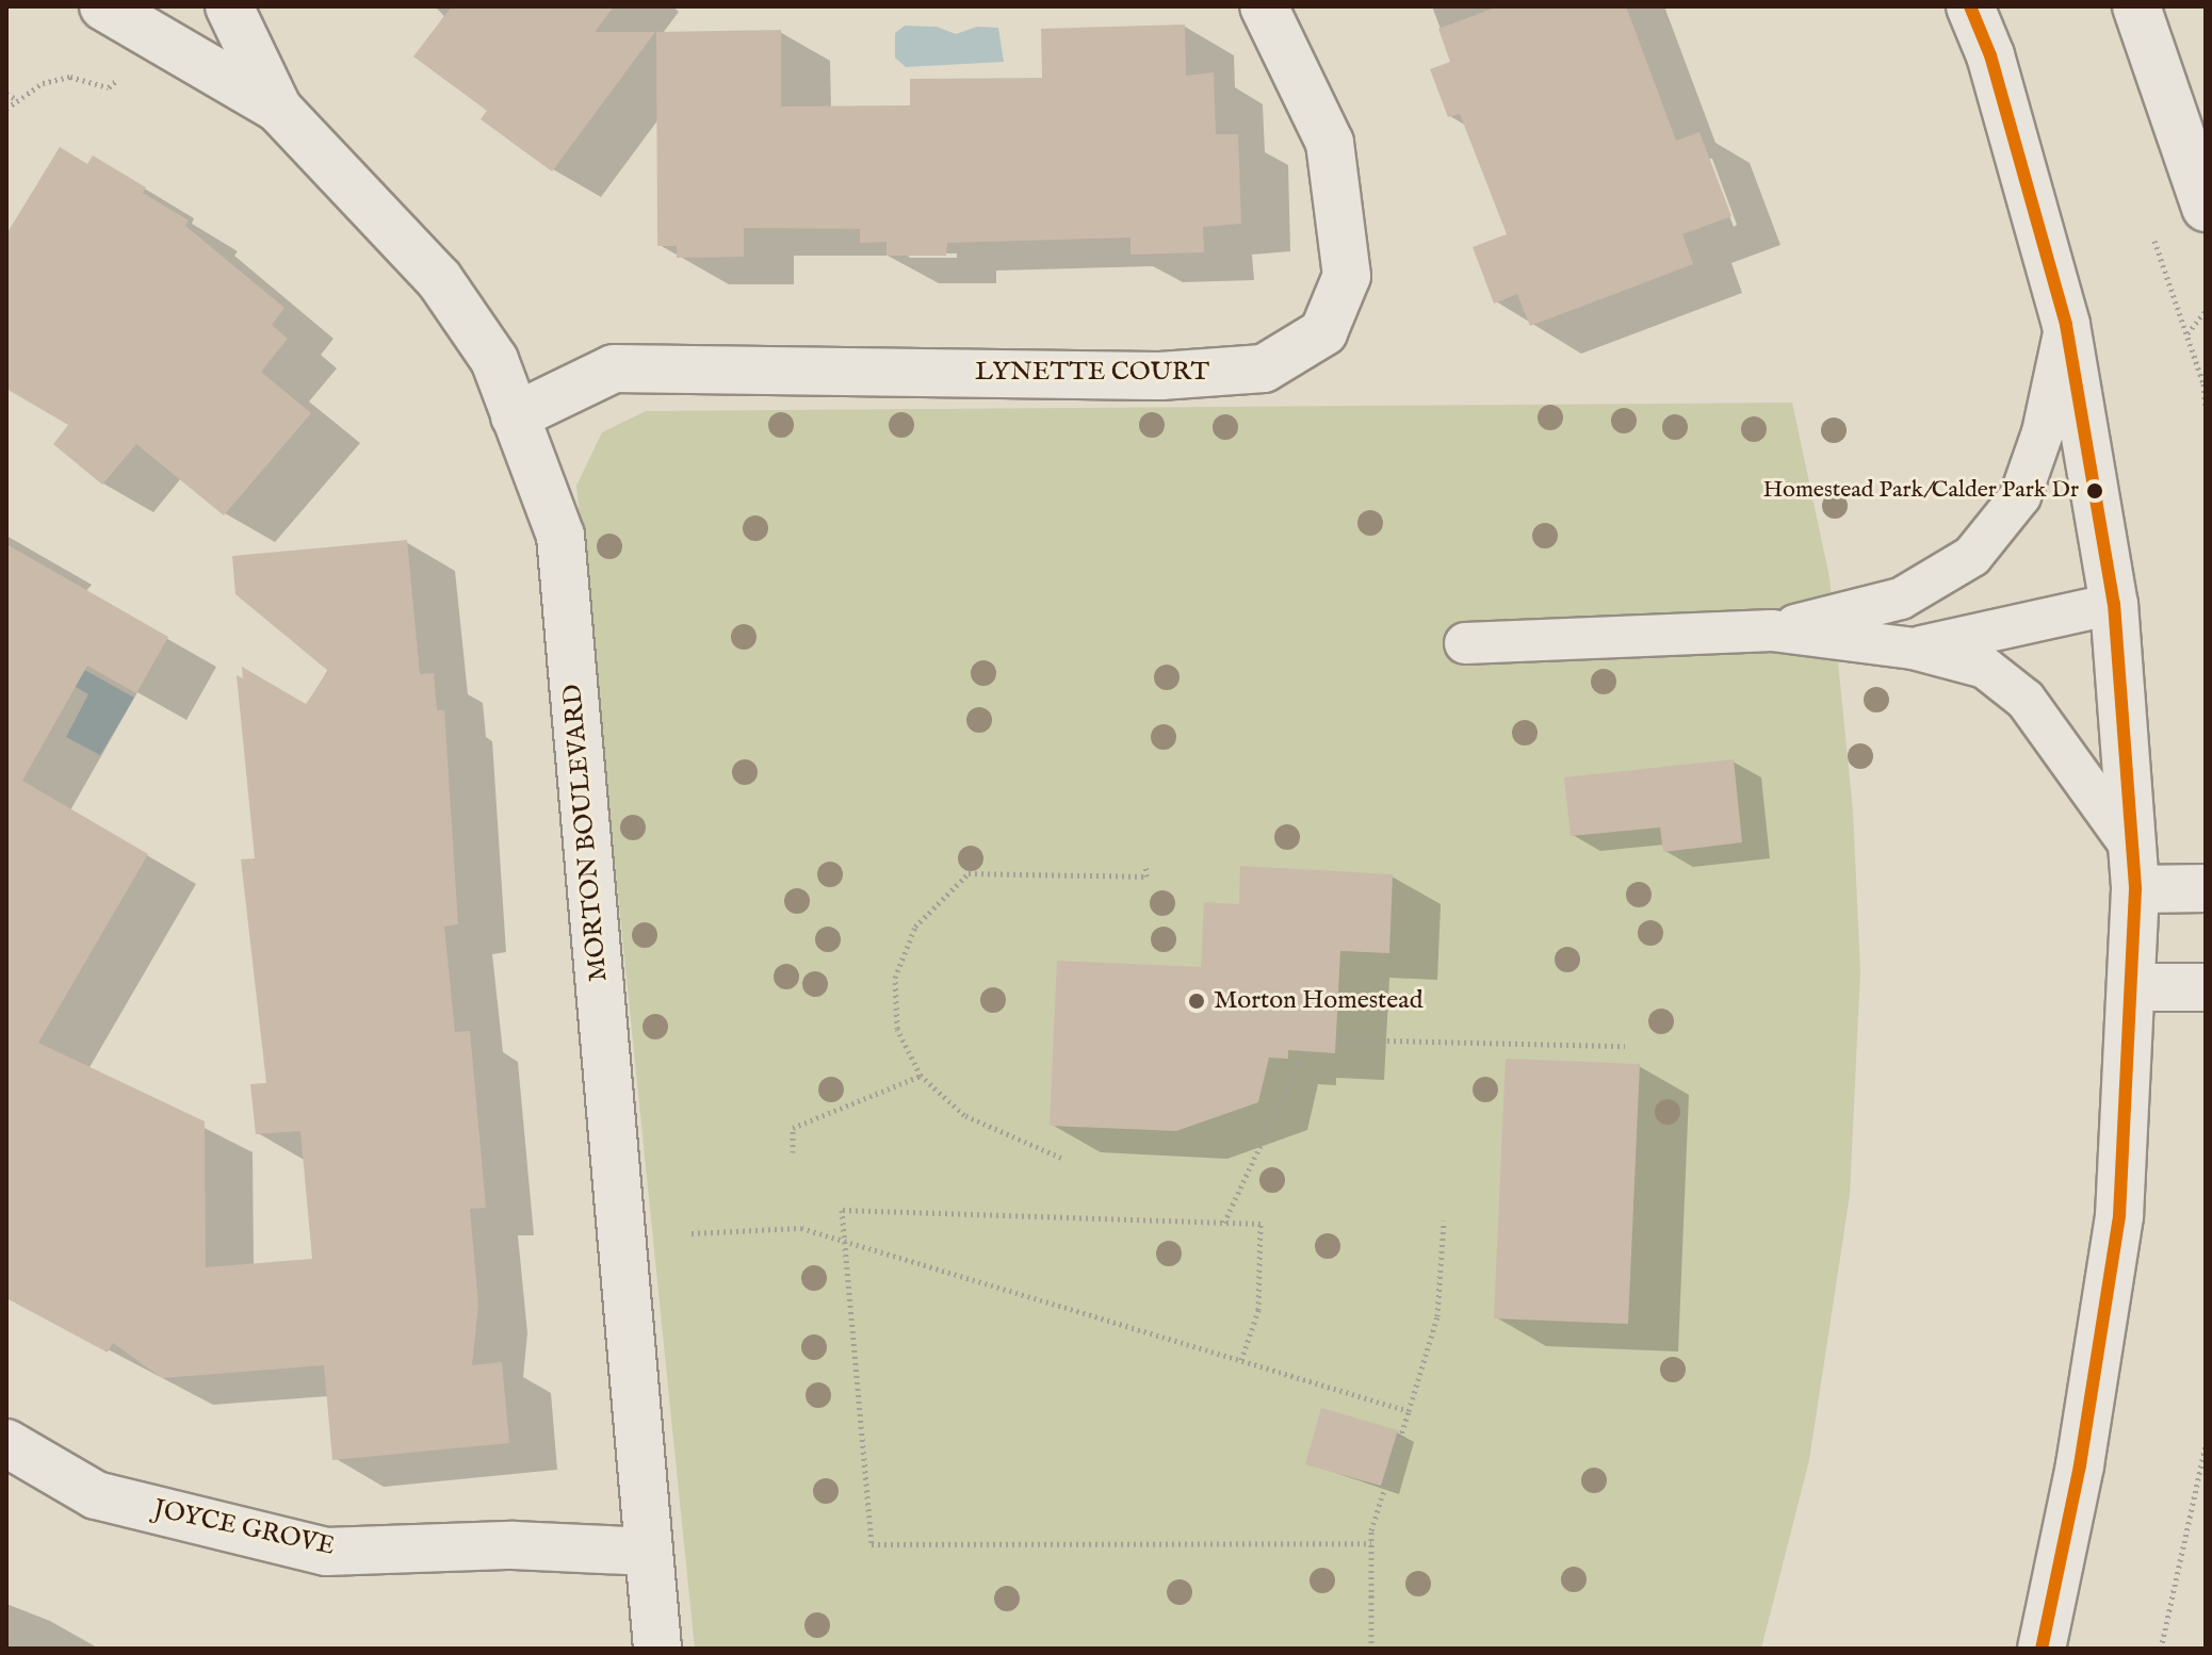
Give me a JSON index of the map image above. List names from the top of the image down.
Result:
{
  "streets": {
    "street": ["LYNETTE COURT", "MORTON BOULEVARD", "JOYCE GROVE"]
  },
  "crossings": [
    ["LYNETTE COURT", "MORTON BOULEVARD"],
    ["MORTON BOULEVARD", "JOYCE GROVE"]
  ],
  "places": ["Homestead Park/Calder Park Dr", "Morton Homestead"]
}
